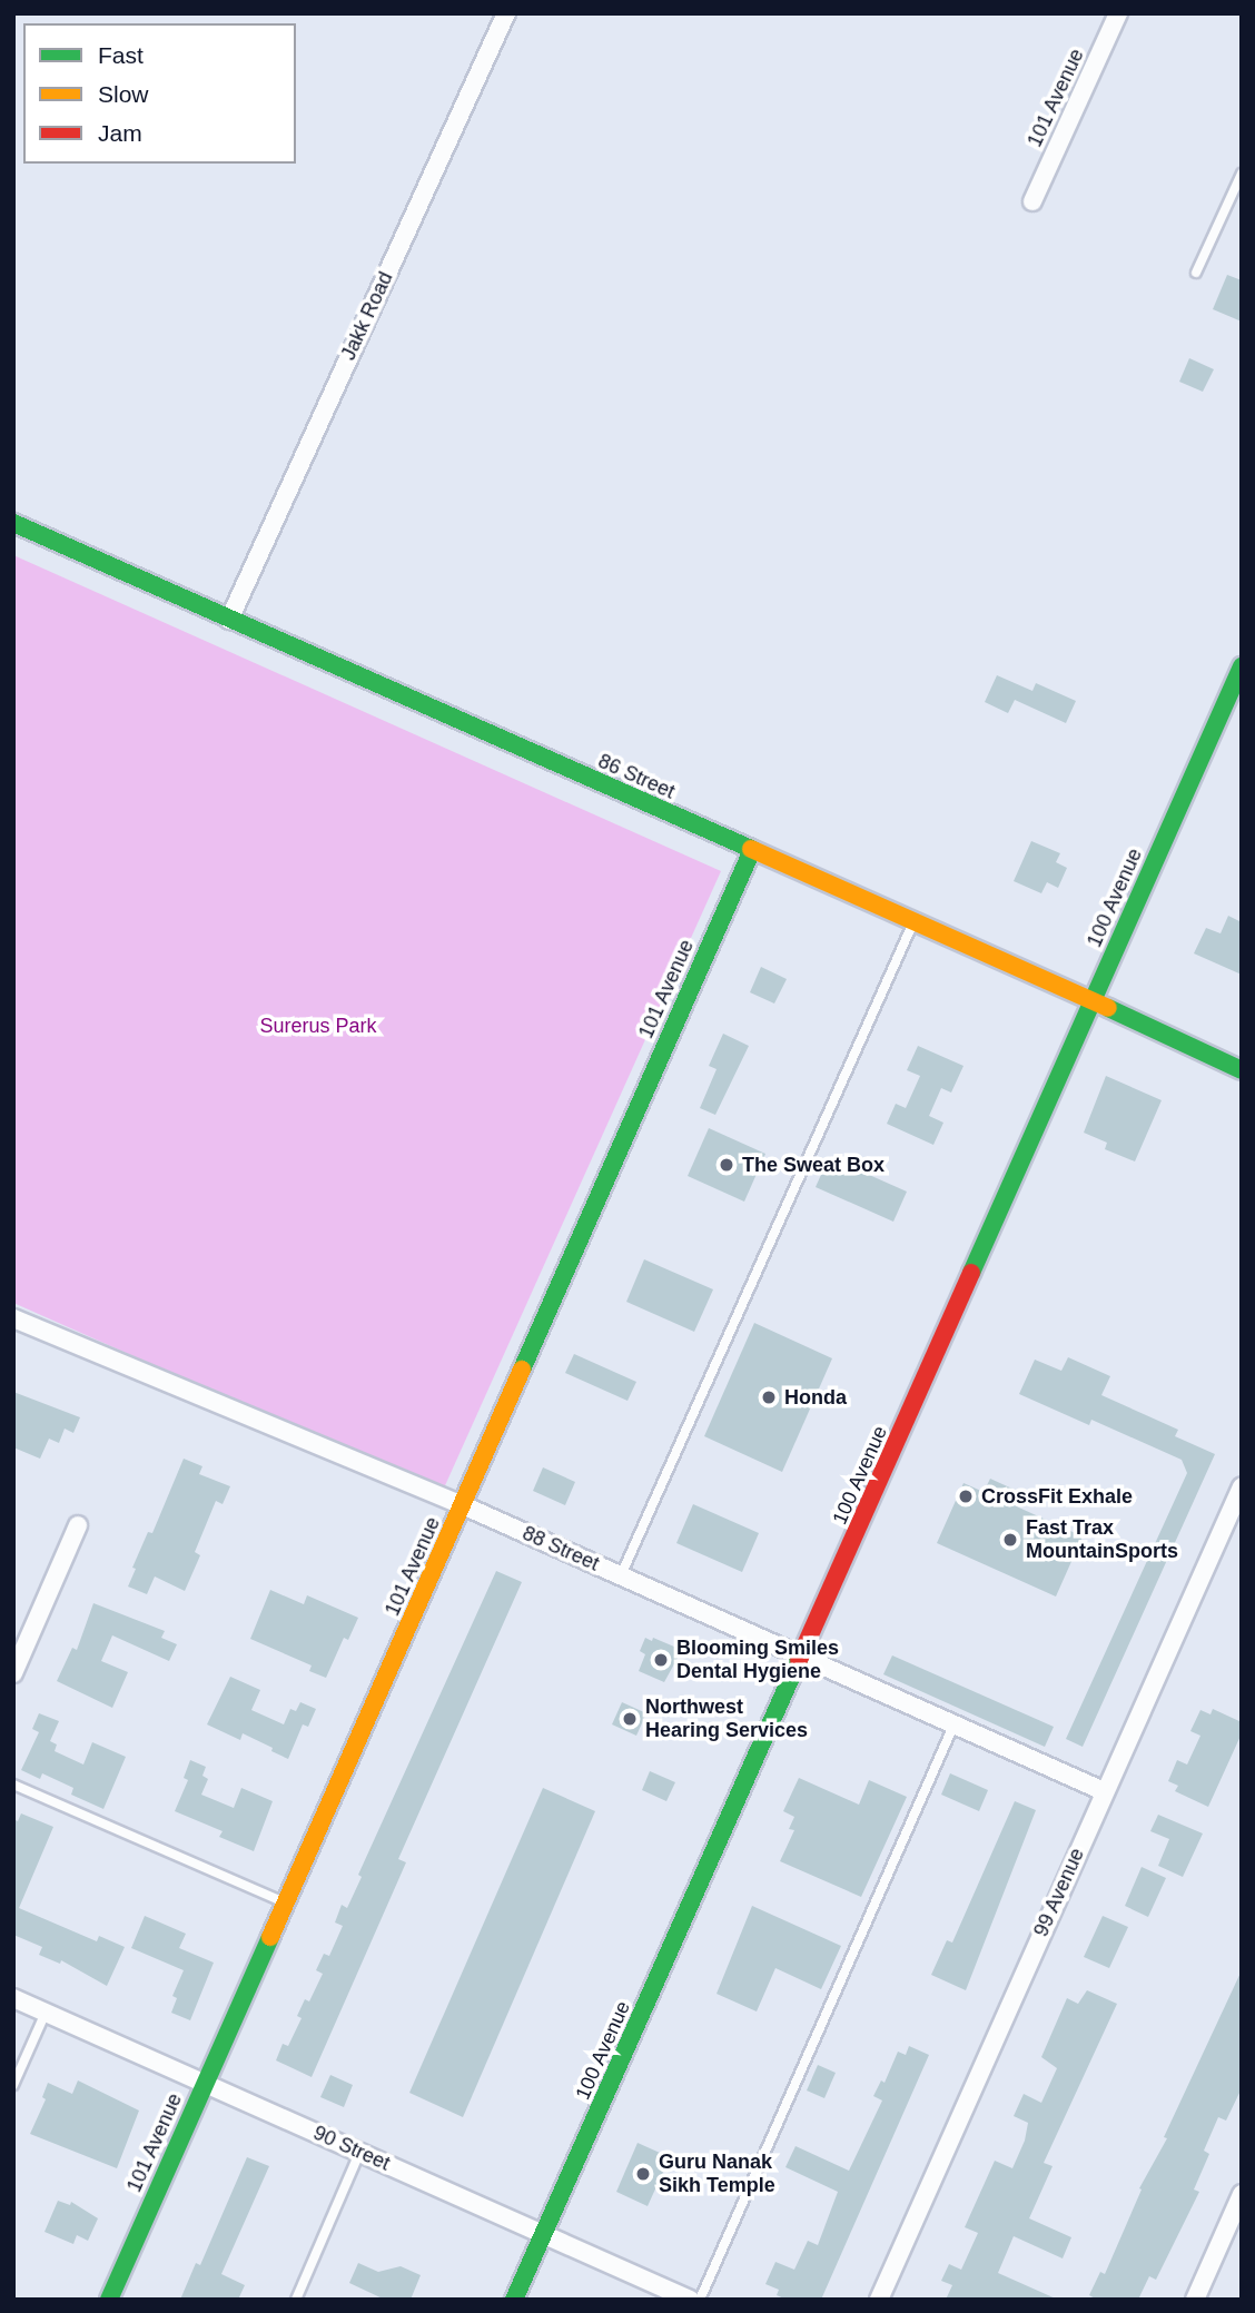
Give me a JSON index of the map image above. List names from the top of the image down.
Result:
{
  "streets": {
    "street": [
      "101 Avenue",
      "Jakk Road",
      "86 Street",
      "100 Avenue",
      "88 Street",
      "99 Avenue",
      "90 Street"
    ]
  },
  "crossings": [
    ["101 Avenue", "86 Street"],
    ["101 Avenue", "88 Street"],
    ["101 Avenue", "90 Street"],
    ["Jakk Road", "86 Street"],
    ["86 Street", "100 Avenue"],
    ["100 Avenue", "88 Street"],
    ["100 Avenue", "90 Street"],
    ["88 Street", "99 Avenue"]
  ],
  "parks": ["Surerus Park"],
  "places": [
    "The Sweat Box",
    "Honda",
    "CrossFit Exhale",
    "Fast Trax MountainSports",
    "Blooming Smiles Dental Hygiene",
    "Northwest Hearing Services",
    "Guru Nanak Sikh Temple"
  ],
  "legend": ["Fast", "Slow", "Jam"]
}
